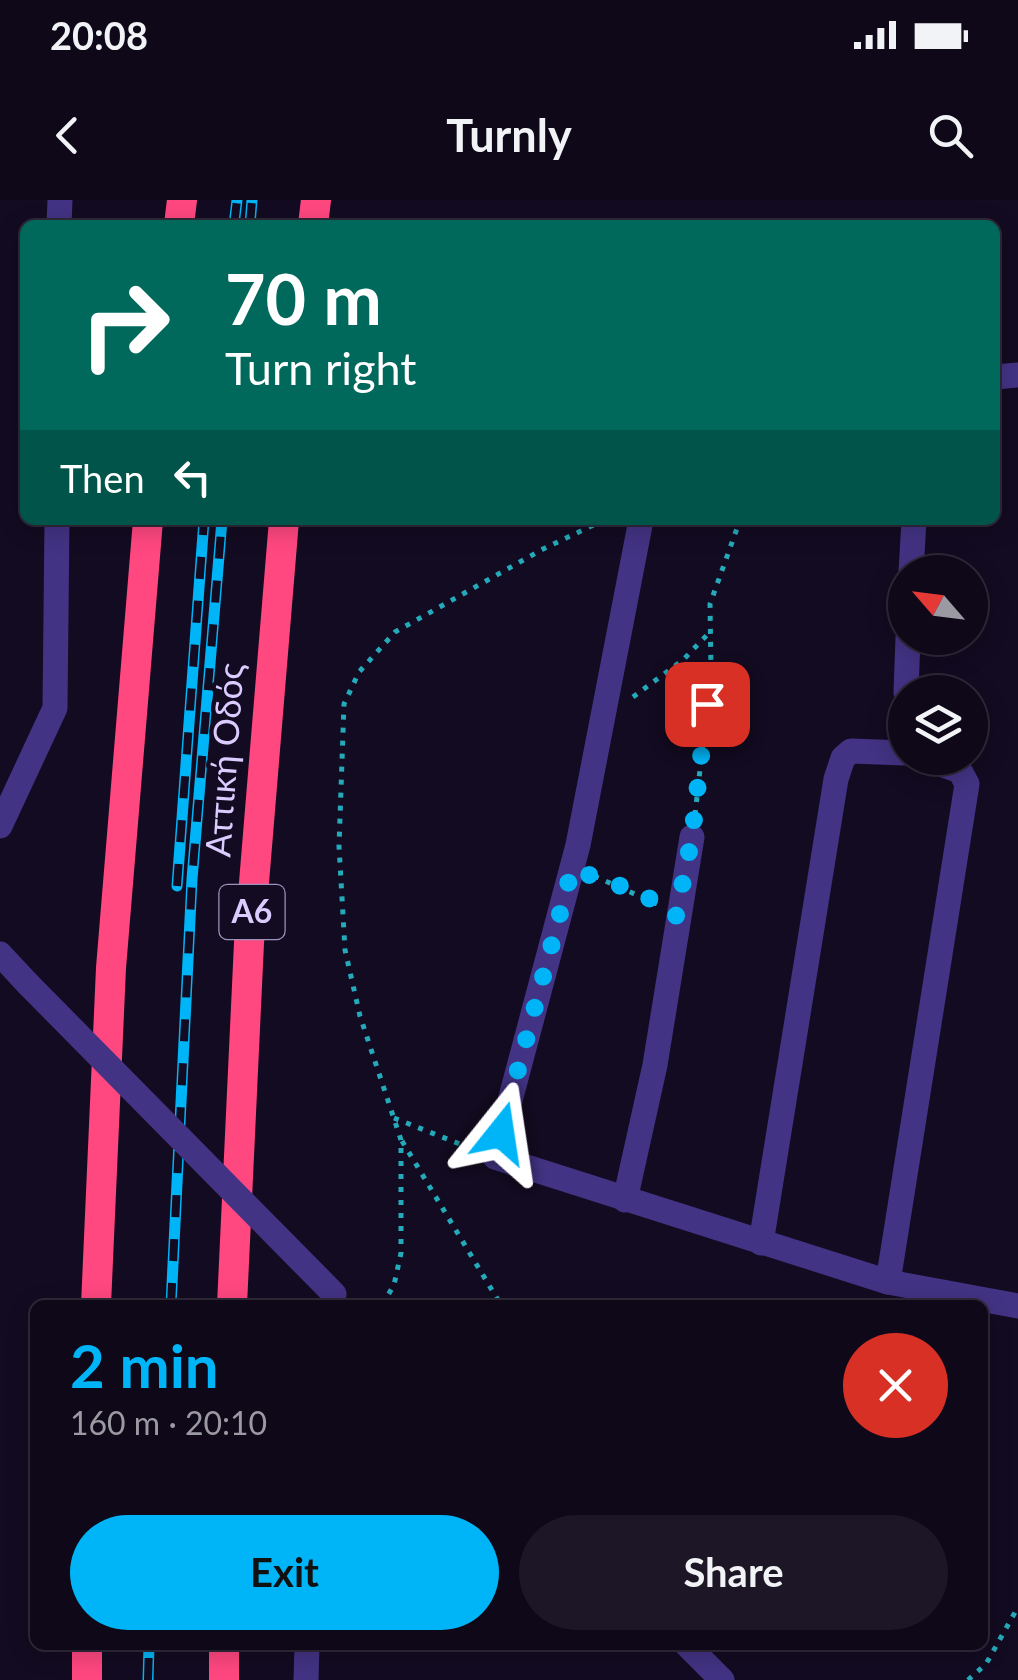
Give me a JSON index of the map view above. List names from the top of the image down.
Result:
{
  "streets": {
    "highway": ["Αττική Οδός", "Α6"]
  },
  "north": "top left",
  "page": {
    "status": "20:08",
    "header": "Turnly",
    "turn": ["70 m", "Turn right"],
    "then": "Then",
    "heading": ["2 min", "160 m · 20:10"],
    "buttons": ["Exit", "Share"]
  }
}
